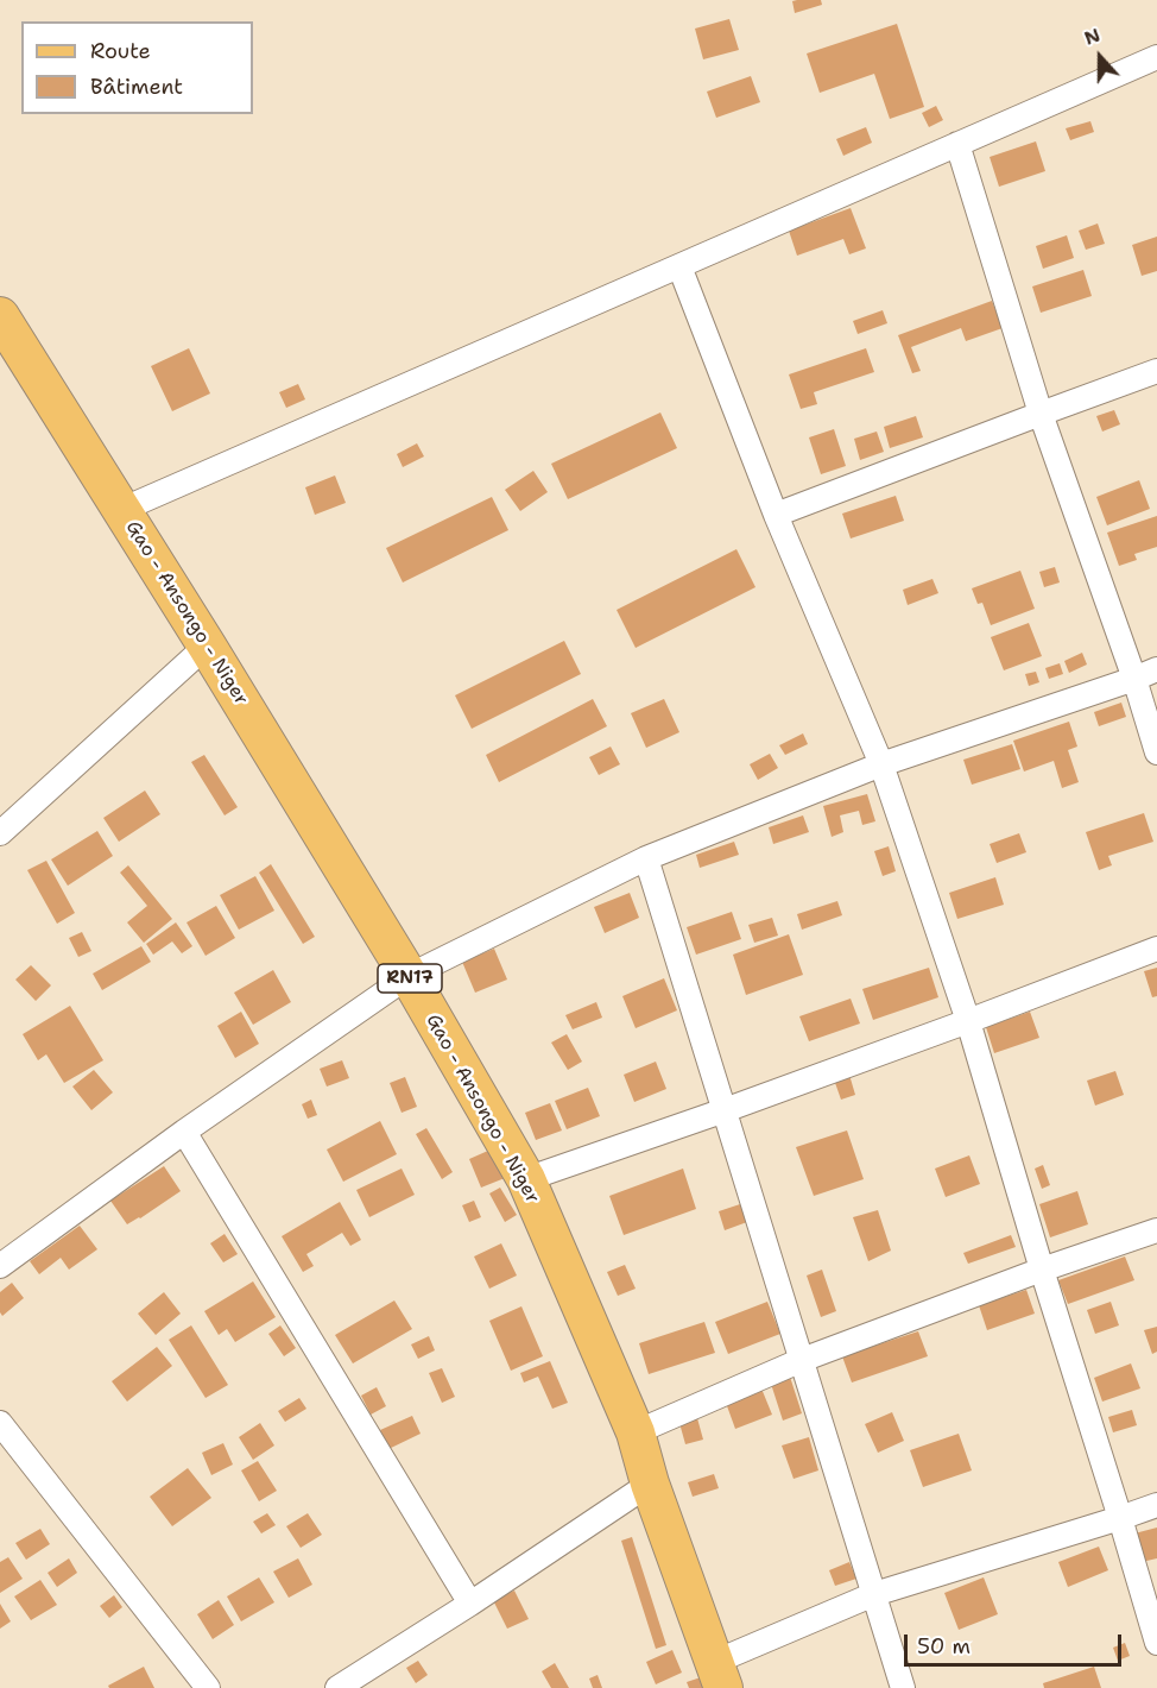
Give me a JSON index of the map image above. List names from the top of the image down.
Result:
{
  "streets": {
    "main road": ["Gao - Ansongo - Niger", "RN17"]
  },
  "legend": ["Route", "Bâtiment"],
  "scale_bar": "50 m",
  "north": "top"
}
